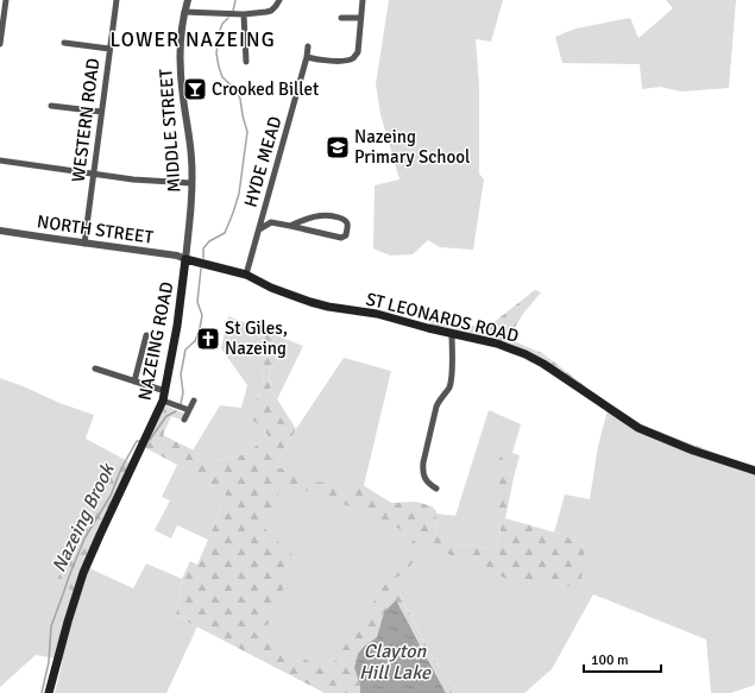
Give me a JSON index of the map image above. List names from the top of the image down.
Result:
{
  "streets": {
    "main road": ["ST LEONARDS ROAD", "NAZEING ROAD"],
    "street": [
      "WESTERN ROAD",
      "MIDDLE STREET",
      "HYDE MEAD",
      "NORTH STREET"
    ]
  },
  "crossings": [
    ["WESTERN ROAD", "NORTH STREET"],
    ["MIDDLE STREET", "NORTH STREET"],
    ["MIDDLE STREET", "ST LEONARDS ROAD"],
    ["MIDDLE STREET", "NAZEING ROAD"],
    ["HYDE MEAD", "ST LEONARDS ROAD"],
    ["NORTH STREET", "ST LEONARDS ROAD"],
    ["NORTH STREET", "NAZEING ROAD"],
    ["ST LEONARDS ROAD", "NAZEING ROAD"]
  ],
  "districts": ["LOWER NAZEING"],
  "water": ["Nazeing Brook", "Clayton Hill Lake"],
  "places": {
    "bar": ["Crooked Billet"],
    "school or university": ["Nazeing Primary School"],
    "church": ["St Giles, Nazeing"]
  },
  "scale_bar": "100 m"
}
